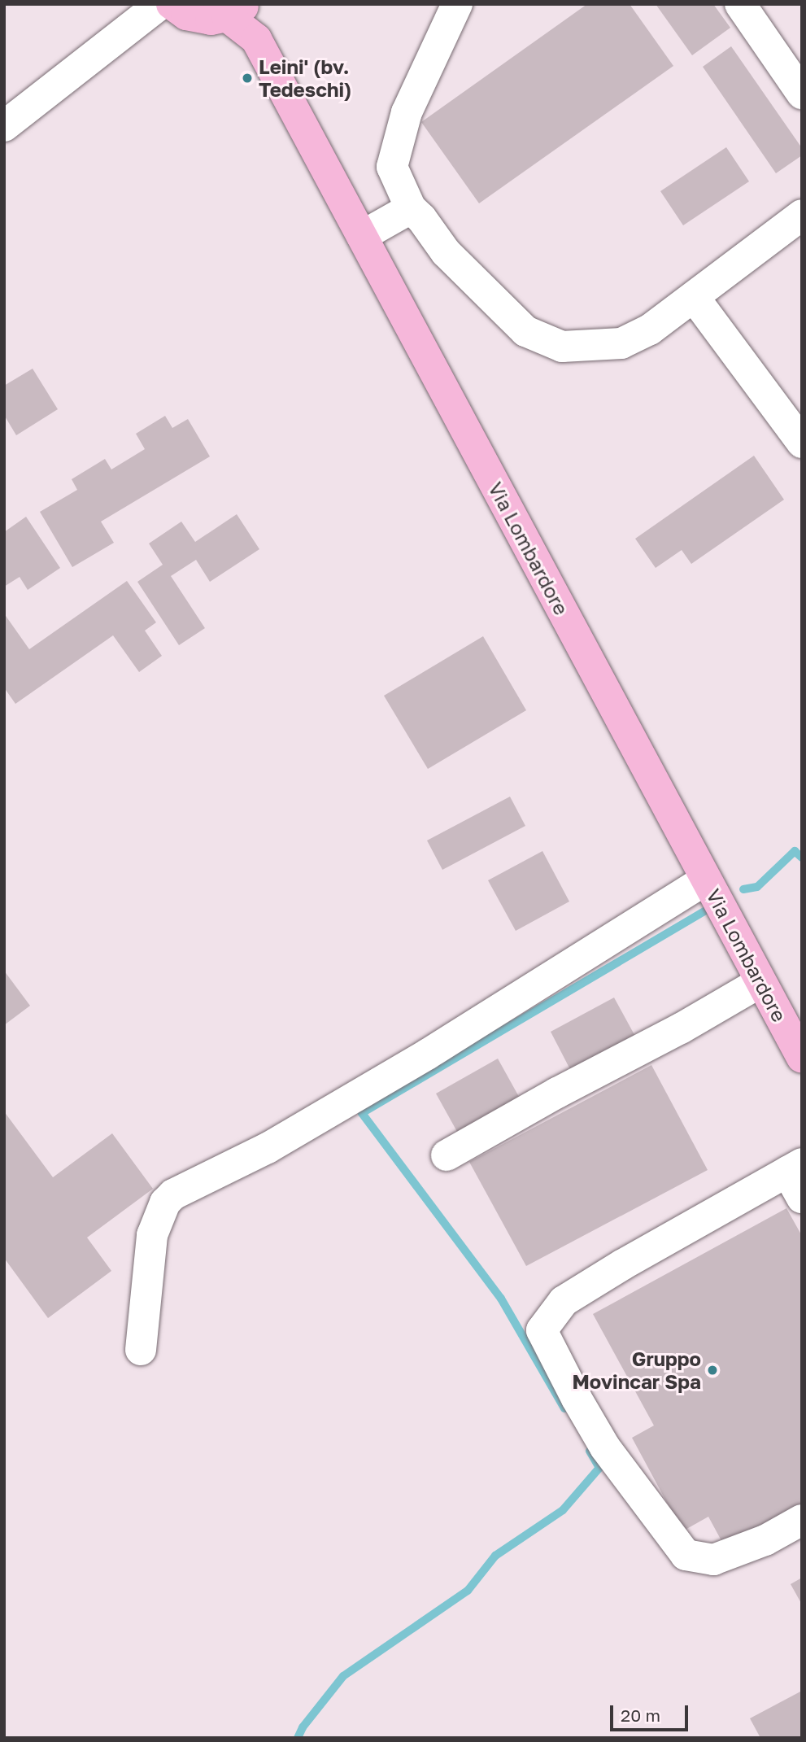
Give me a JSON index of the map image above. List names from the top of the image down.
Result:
{
  "streets": {
    "main road": ["Via Lombardore"]
  },
  "places": ["Leini' (bv. Tedeschi)", "Gruppo Movincar Spa"],
  "scale_bar": "20 m"
}
